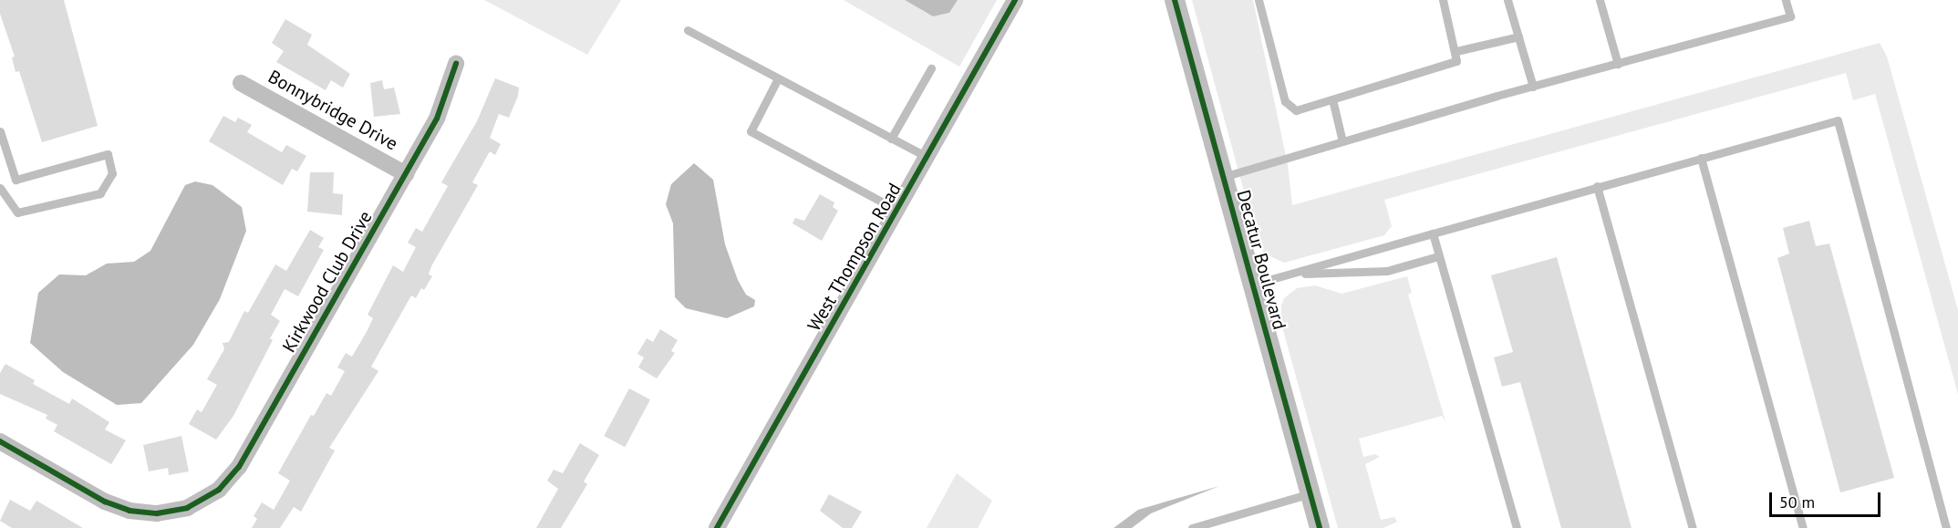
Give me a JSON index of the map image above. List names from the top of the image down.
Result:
{
  "streets": {
    "street": [
      "Bonnybridge Drive",
      "West Thompson Road",
      "Decatur Boulevard",
      "Kirkwood Club Drive"
    ]
  },
  "crossings": [
    ["Bonnybridge Drive", "Kirkwood Club Drive"]
  ],
  "scale_bar": "50 m"
}
